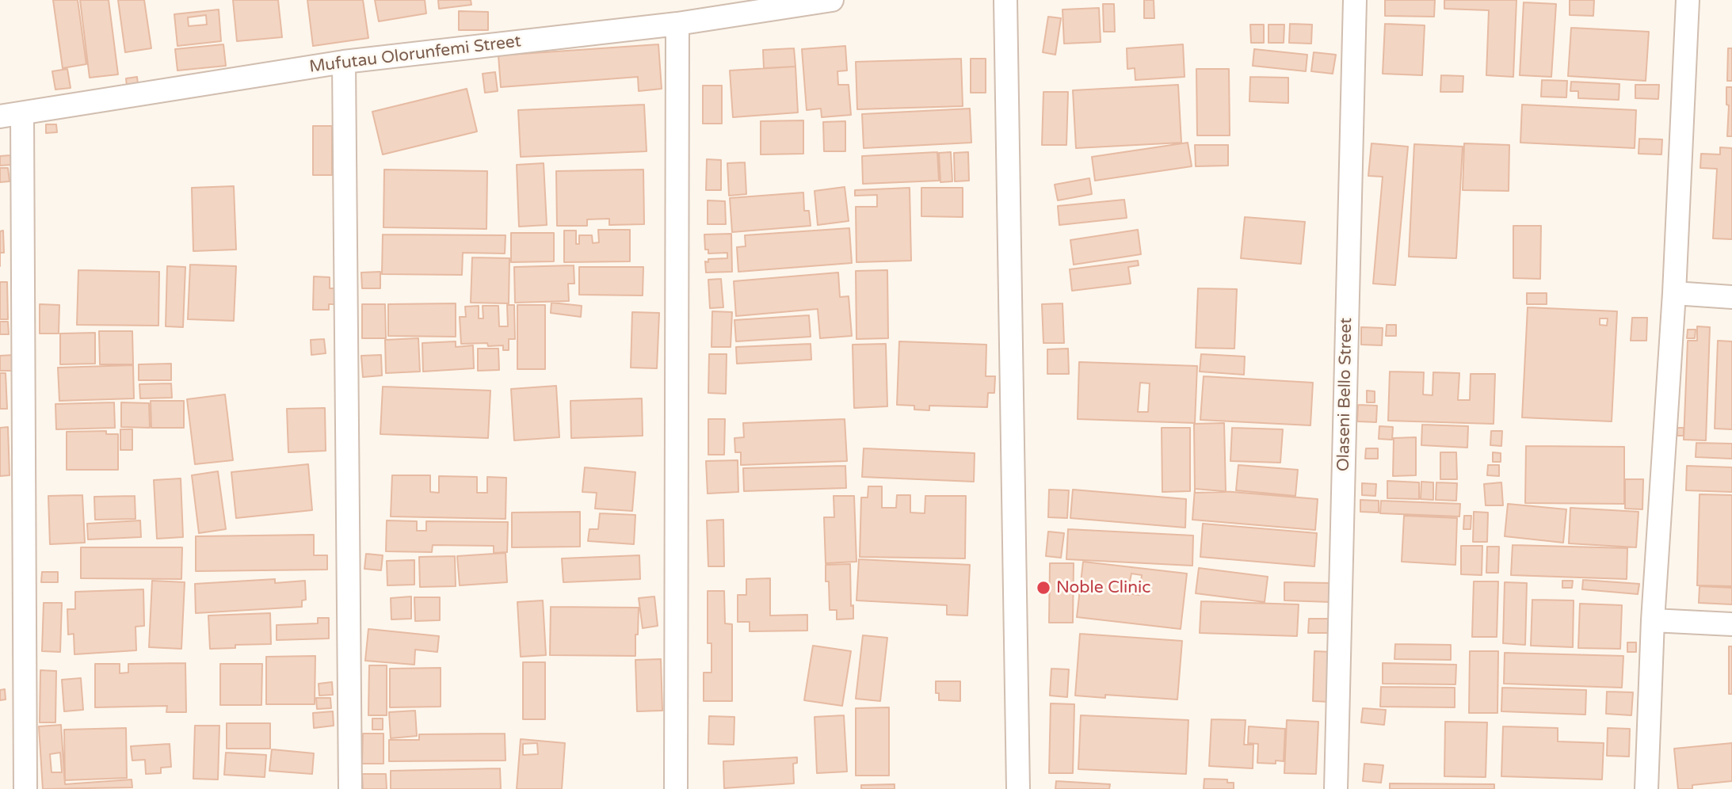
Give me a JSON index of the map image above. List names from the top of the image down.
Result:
{
  "streets": {
    "street": ["Mufutau Olorunfemi Street", "Olaseni Bello Street"]
  },
  "places": ["Noble Clinic"]
}
